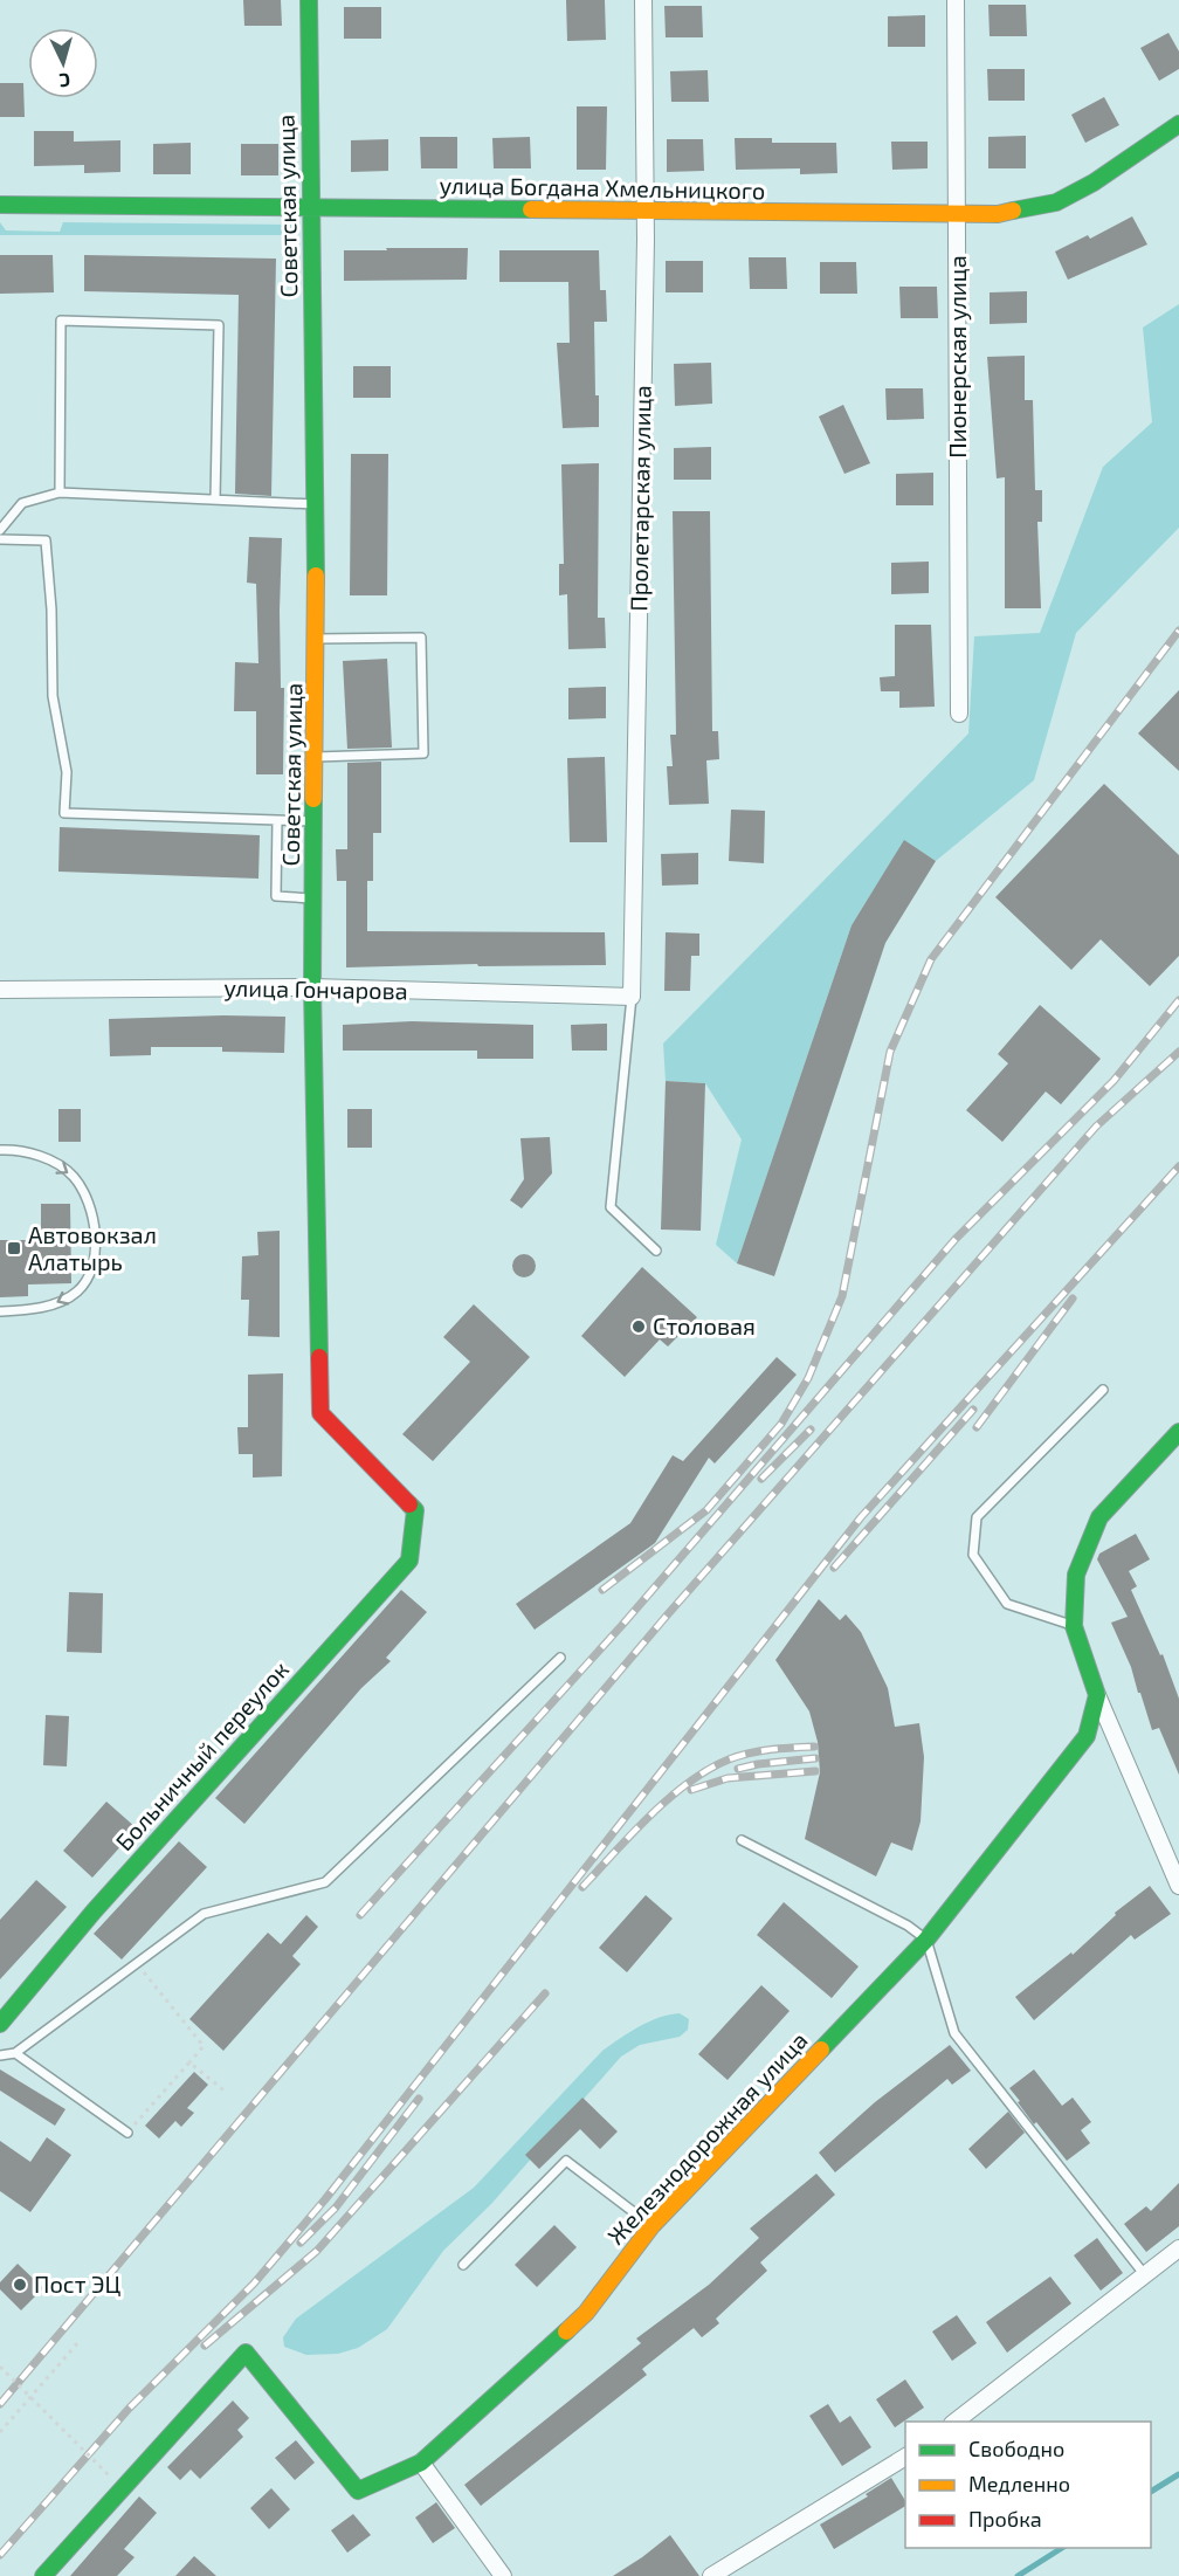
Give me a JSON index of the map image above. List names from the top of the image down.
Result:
{
  "streets": {
    "street": [
      "улица Богдана Хмельницкого",
      "Советская улица",
      "Пионерская улица",
      "Пролетарская улица",
      "улица Гончарова",
      "Больничный переулок",
      "Железнодорожная улица"
    ]
  },
  "crossings": [
    ["улица Богдана Хмельницкого", "Советская улица"],
    ["улица Богдана Хмельницкого", "Пионерская улица"],
    ["улица Богдана Хмельницкого", "Пролетарская улица"],
    ["Советская улица", "улица Гончарова"],
    ["Советская улица", "Больничный переулок"],
    ["Пролетарская улица", "улица Гончарова"]
  ],
  "places": {
    "transit": ["Автовокзал Алатырь"],
    "other": ["Столовая", "Пост ЭЦ"]
  },
  "legend": ["Свободно", "Медленно", "Пробка"],
  "north": "bottom"
}
